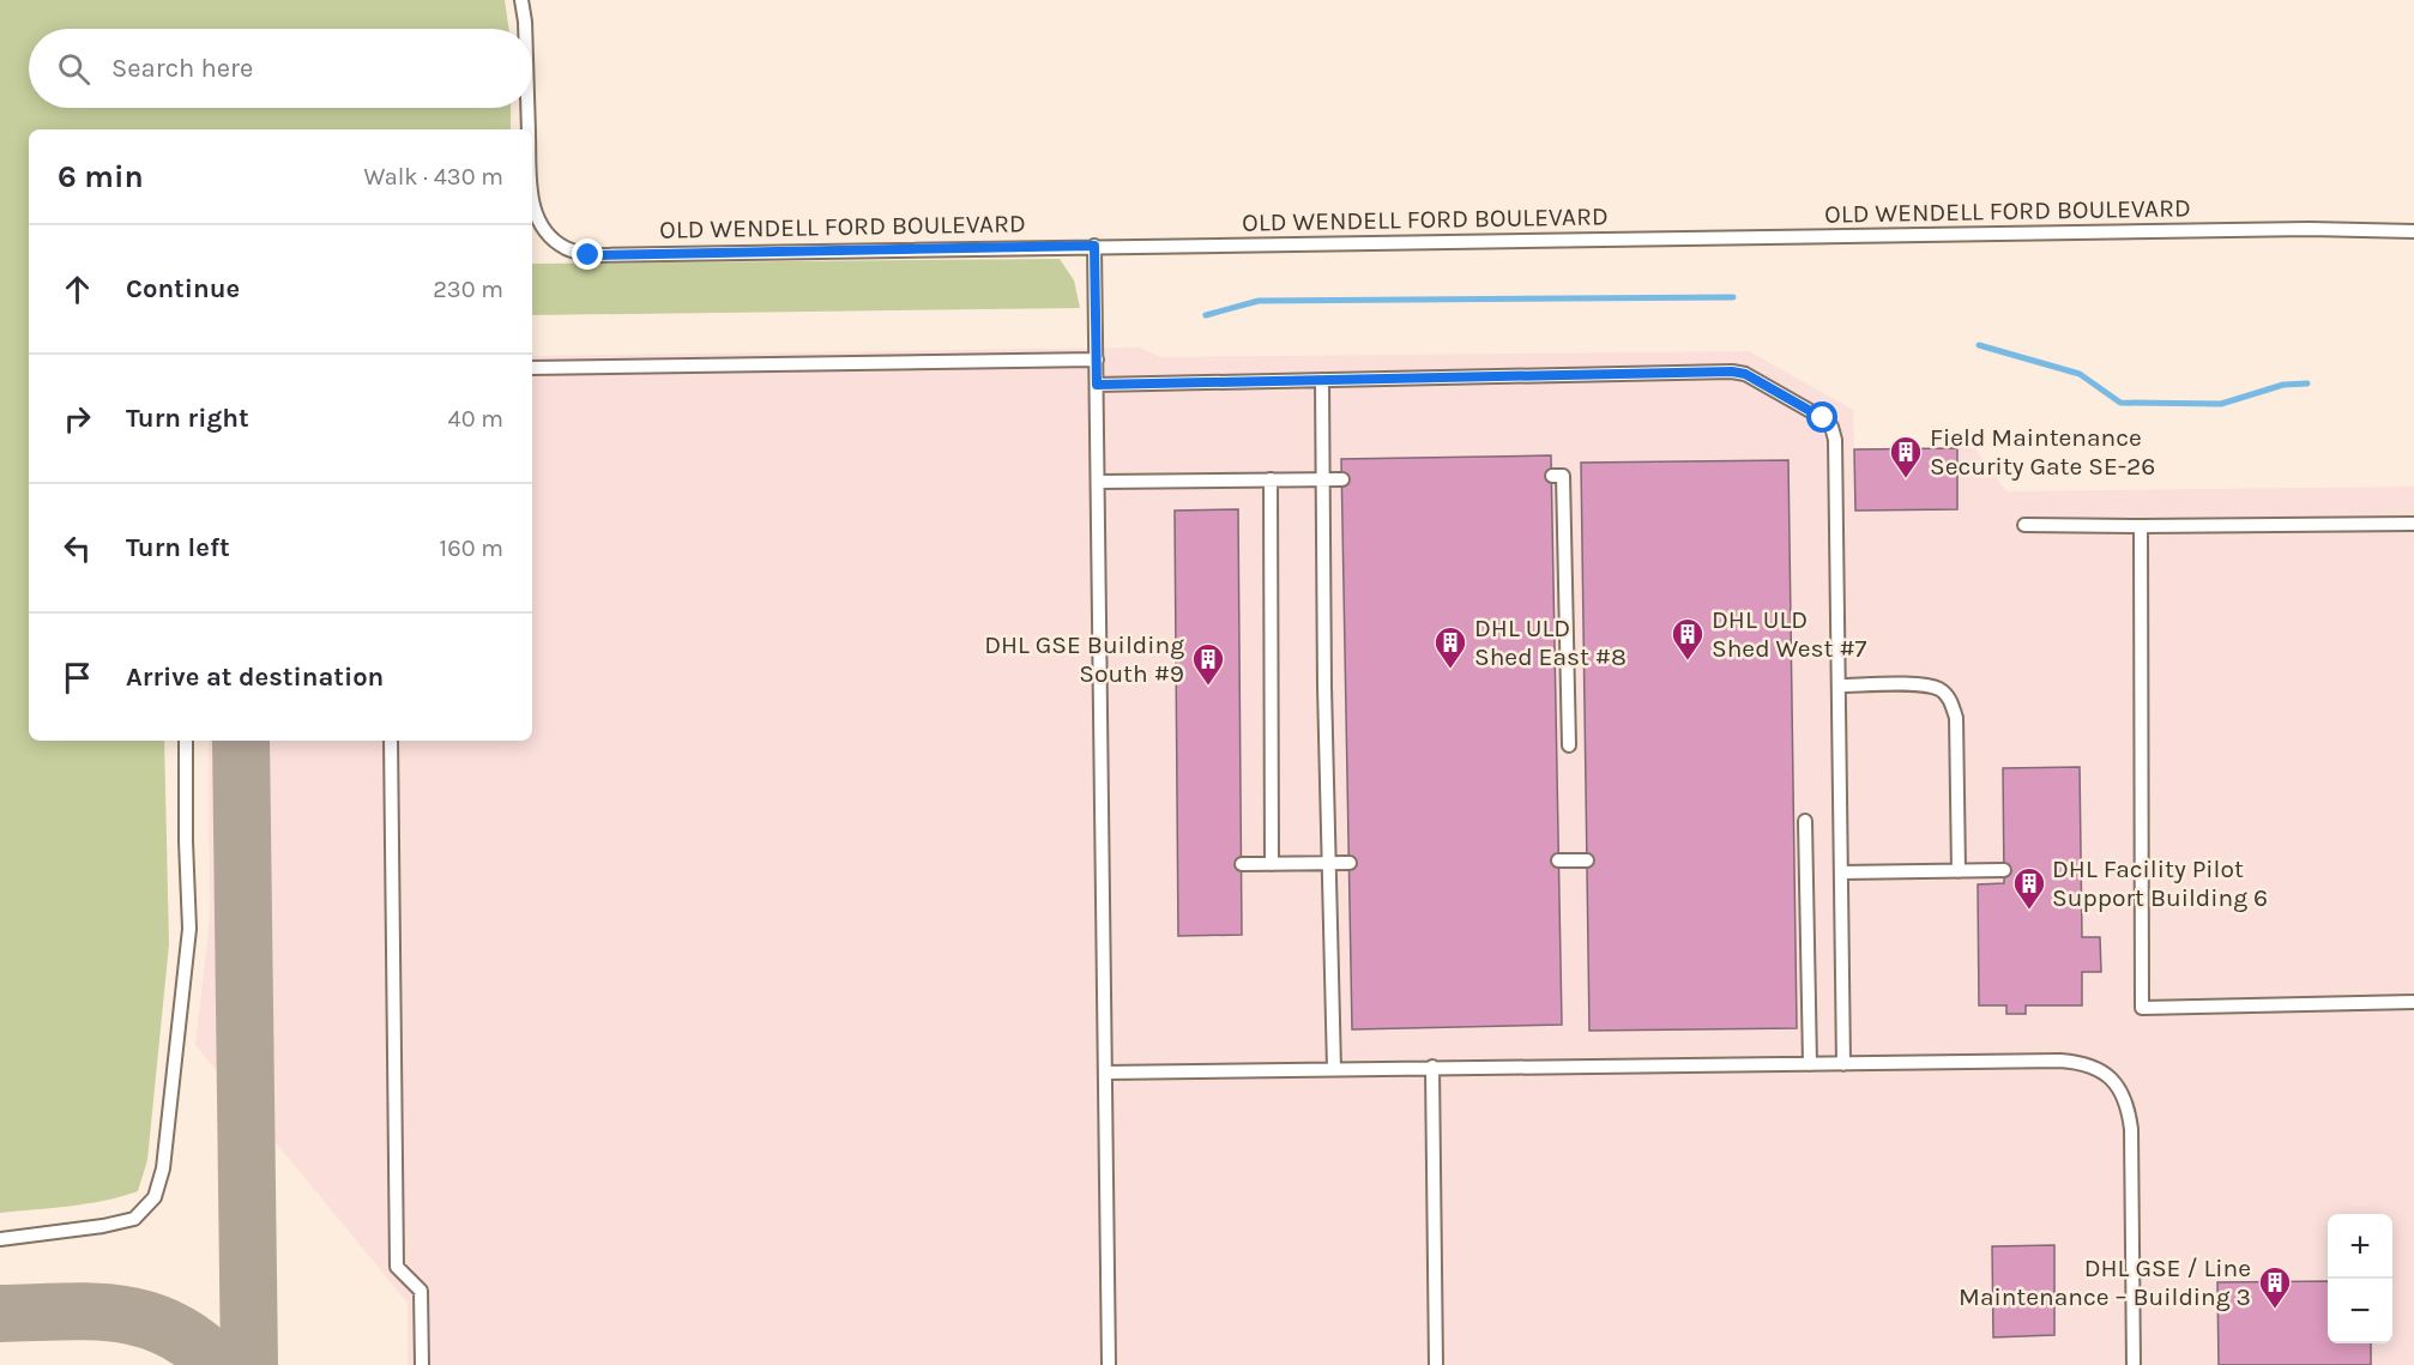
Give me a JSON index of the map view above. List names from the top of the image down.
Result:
{
  "streets": {
    "lane": ["OLD WENDELL FORD BOULEVARD"]
  },
  "places": {
    "building": [
      "Field Maintenance Security Gate SE-26",
      "DHL ULD Shed West #7",
      "DHL ULD Shed East #8",
      "DHL GSE Building South #9",
      "DHL Facility Pilot Support Building 6",
      "DHL GSE / Line Maintenance – Building 3"
    ]
  },
  "page": {
    "search": "Search here",
    "heading": ["6 min", "Walk · 430 m"],
    "list": [
      ["Continue", "230 m"],
      ["Turn right", "40 m"],
      ["Turn left", "160 m"],
      "Arrive at destination"
    ],
    "map_buttons": ["+", "−"]
  }
}
